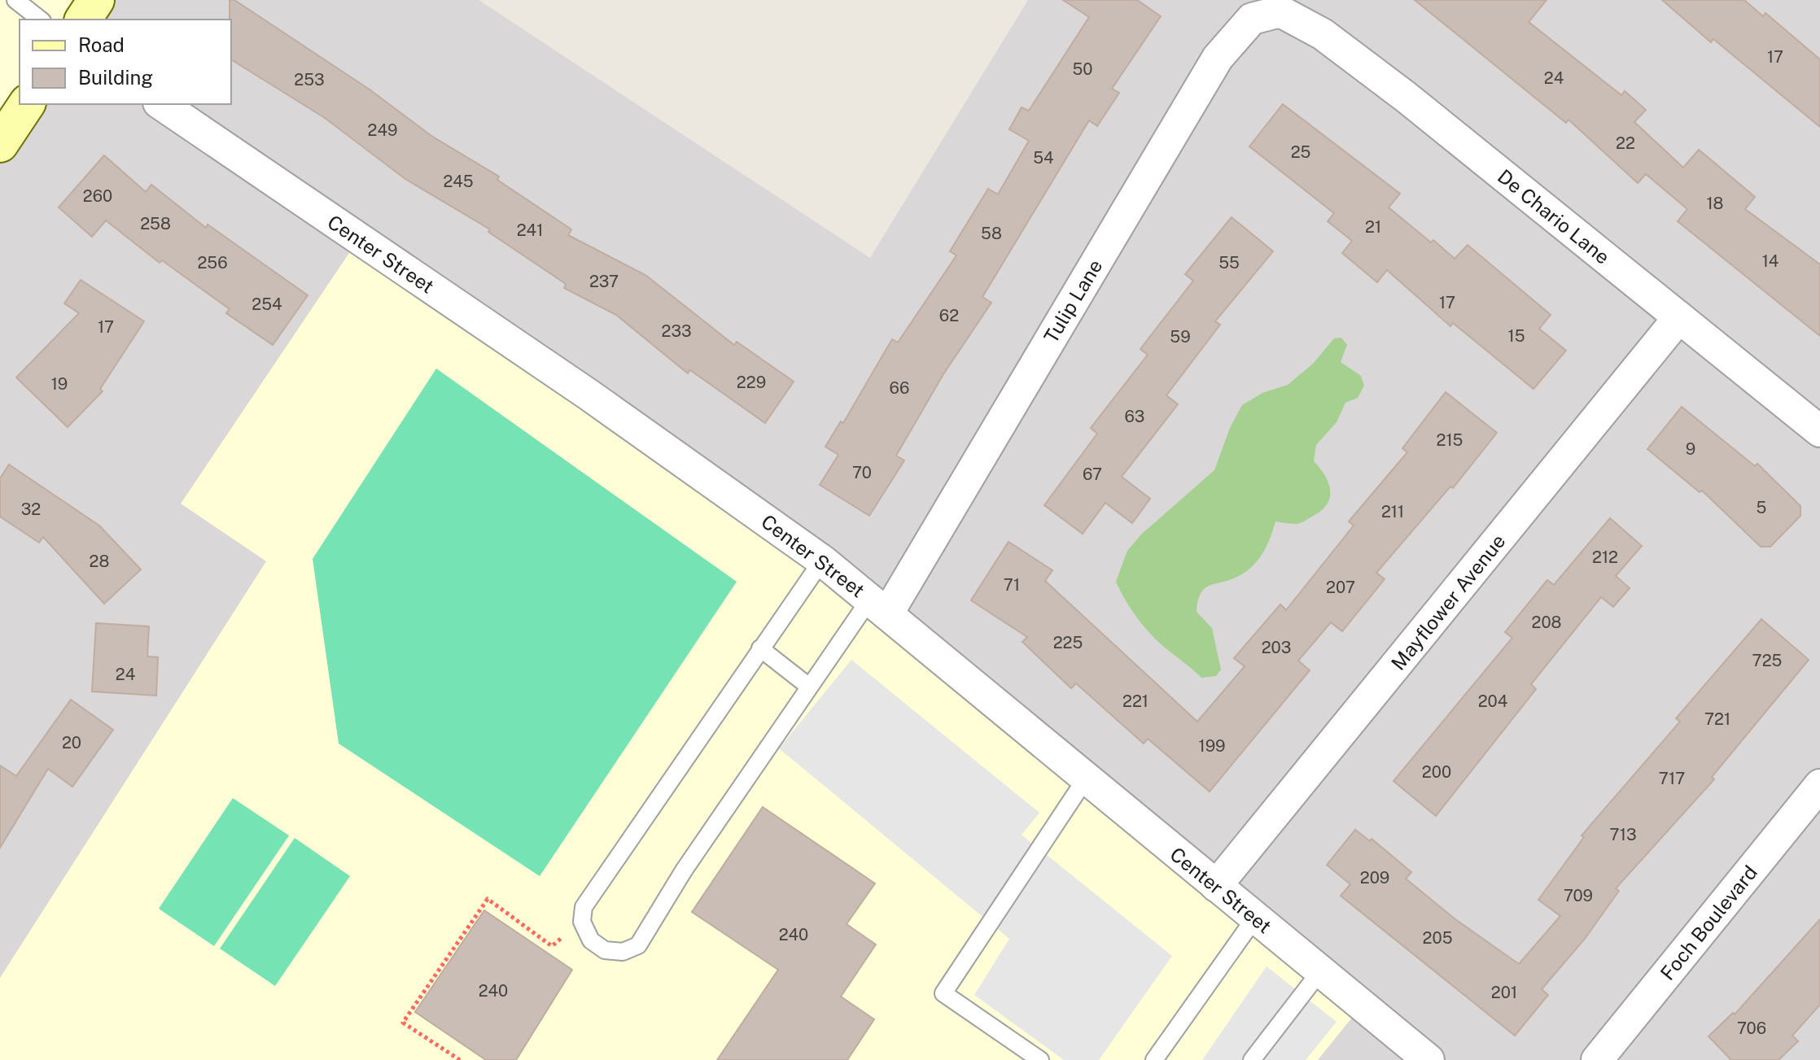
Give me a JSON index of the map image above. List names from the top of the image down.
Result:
{
  "streets": {
    "street": [
      "De Chario Lane",
      "Center Street",
      "Tulip Lane",
      "Mayflower Avenue",
      "Foch Boulevard"
    ]
  },
  "crossings": [
    ["De Chario Lane", "Tulip Lane"],
    ["De Chario Lane", "Mayflower Avenue"],
    ["Center Street", "Tulip Lane"],
    ["Center Street", "Mayflower Avenue"]
  ],
  "house_numbers": [
    "17",
    "50",
    "24",
    "253",
    "249",
    "22",
    "25",
    "54",
    "245",
    "260",
    "18",
    "258",
    "21",
    "241",
    "58",
    "14",
    "256",
    "55",
    "237",
    "17",
    "254",
    "62",
    "17",
    "233",
    "15",
    "59",
    "229",
    "19",
    "66",
    "63",
    "215",
    "9",
    "70",
    "67",
    "5",
    "32",
    "211",
    "212",
    "28",
    "71",
    "207",
    "208",
    "225",
    "203",
    "725",
    "24",
    "221",
    "204",
    "721",
    "20",
    "199",
    "200",
    "717",
    "713",
    "209",
    "709",
    "240",
    "205",
    "240",
    "201",
    "706"
  ],
  "legend": ["Road", "Building"]
}
